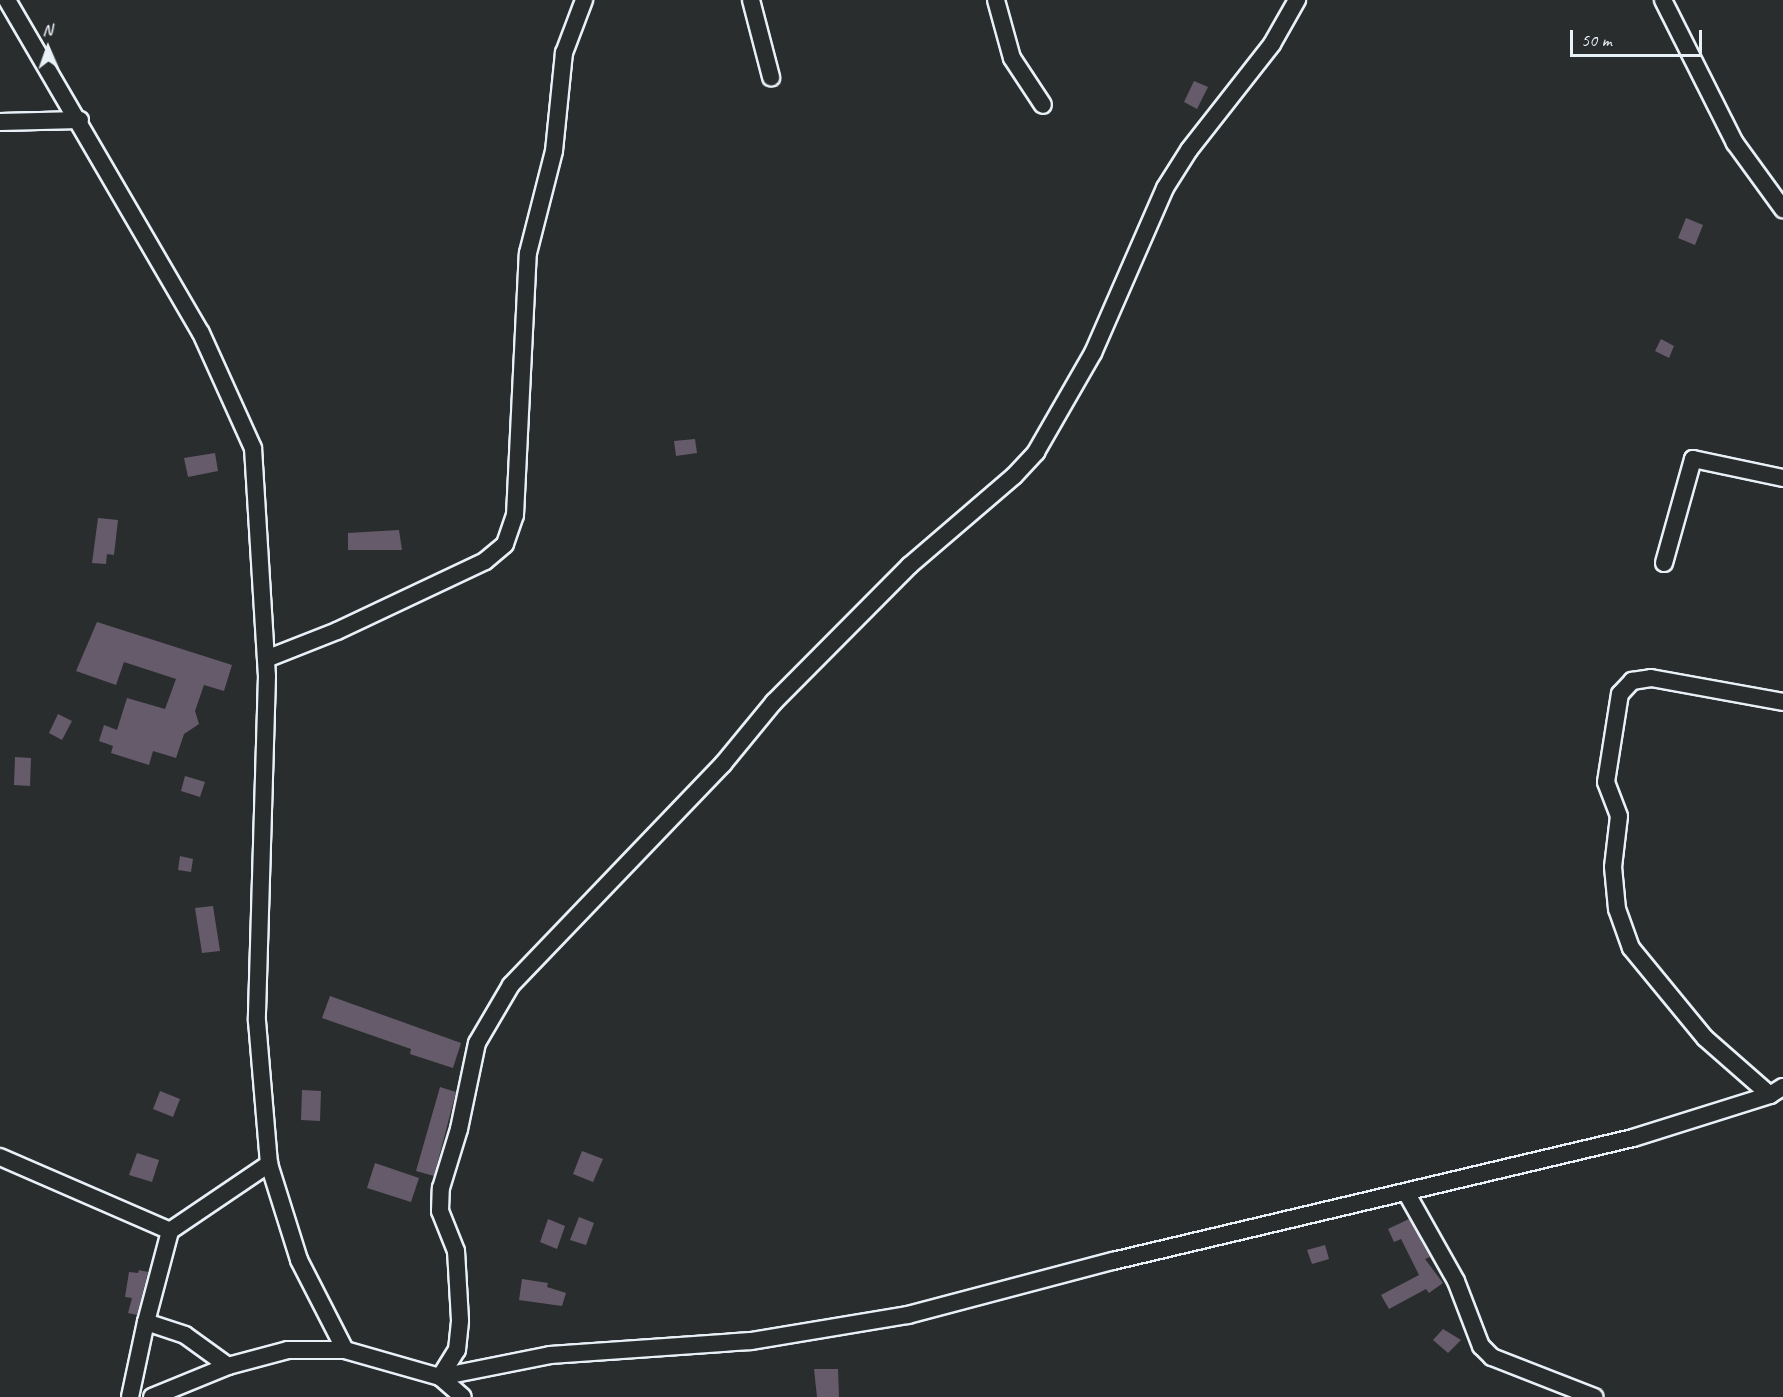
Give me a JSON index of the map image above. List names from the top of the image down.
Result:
{
  "scale_bar": "50 m",
  "north": "top"
}
